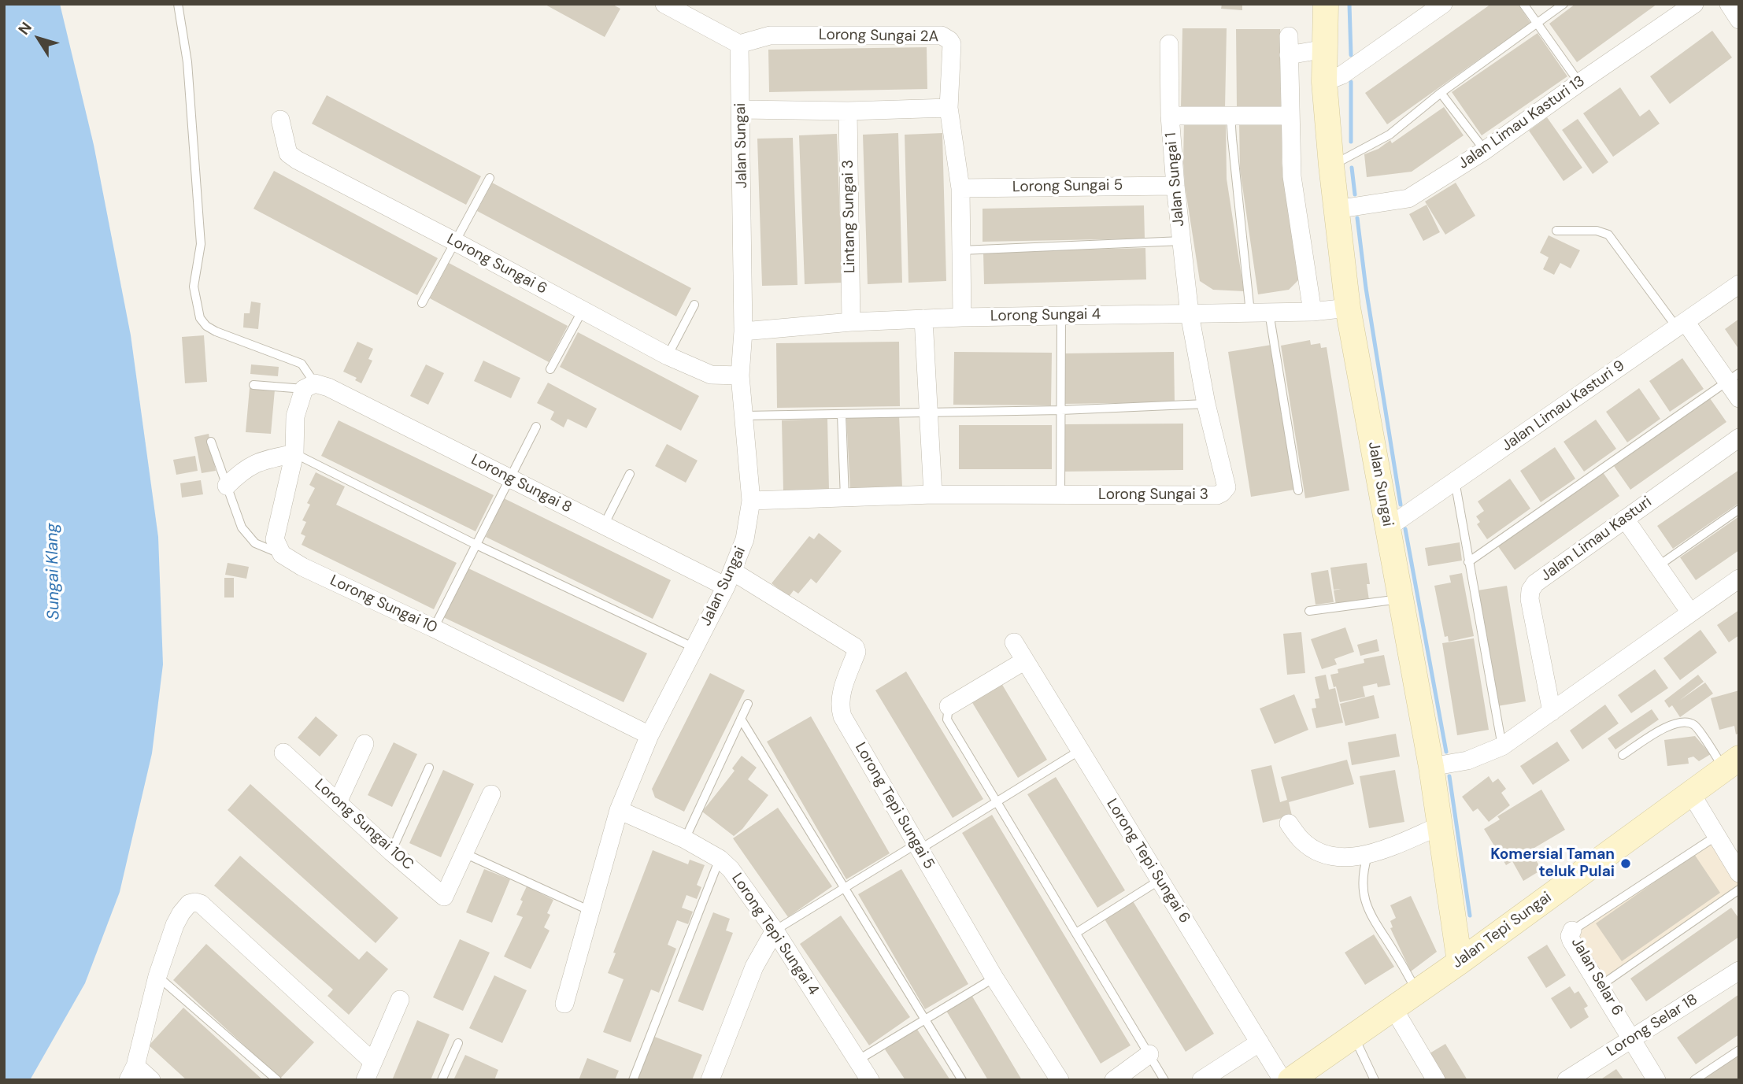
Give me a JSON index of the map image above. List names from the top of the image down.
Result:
{
  "streets": {
    "street": [
      "Lorong Sungai 2A",
      "Jalan Limau Kasturi 13",
      "Jalan Sungai",
      "Jalan Sungai 1",
      "Lorong Sungai 5",
      "Lintang Sungai 3",
      "Lorong Sungai 6",
      "Lorong Sungai 4",
      "Jalan Limau Kasturi 9",
      "Lorong Sungai 8",
      "Lorong Sungai 3",
      "Jalan Limau Kasturi",
      "Lorong Sungai 10",
      "Lorong Tepi Sungai 5",
      "Lorong Sungai 10C",
      "Lorong Tepi Sungai 6",
      "Jalan Tepi Sungai",
      "Lorong Tepi Sungai 4",
      "Jalan Selar 6",
      "Lorong Selar 18"
    ]
  },
  "crossings": [
    ["Lorong Sungai 2A", "Jalan Sungai"],
    ["Lorong Sungai 2A", "Lorong Sungai 5"],
    ["Lorong Sungai 2A", "Lorong Sungai 4"],
    ["Jalan Limau Kasturi 13", "Jalan Sungai"],
    ["Jalan Sungai", "Lorong Sungai 6"],
    ["Jalan Sungai", "Lorong Sungai 4"],
    ["Jalan Sungai", "Jalan Limau Kasturi 9"],
    ["Jalan Sungai", "Lorong Sungai 8"],
    ["Jalan Sungai", "Lorong Sungai 3"],
    ["Jalan Sungai", "Lorong Sungai 10"],
    ["Jalan Sungai", "Lorong Tepi Sungai 5"],
    ["Jalan Sungai", "Jalan Tepi Sungai"],
    ["Jalan Sungai", "Lorong Tepi Sungai 4"],
    ["Jalan Sungai 1", "Lorong Sungai 5"],
    ["Jalan Sungai 1", "Lorong Sungai 4"],
    ["Jalan Sungai 1", "Lorong Sungai 3"],
    ["Lintang Sungai 3", "Lorong Sungai 4"],
    ["Lorong Sungai 4", "Lorong Sungai 3"],
    ["Lorong Sungai 8", "Lorong Tepi Sungai 5"],
    ["Jalan Selar 6", "Lorong Selar 18"]
  ],
  "water": ["Sungai Klang"],
  "places": ["Komersial Taman teluk Pulai"],
  "north": "top left"
}
